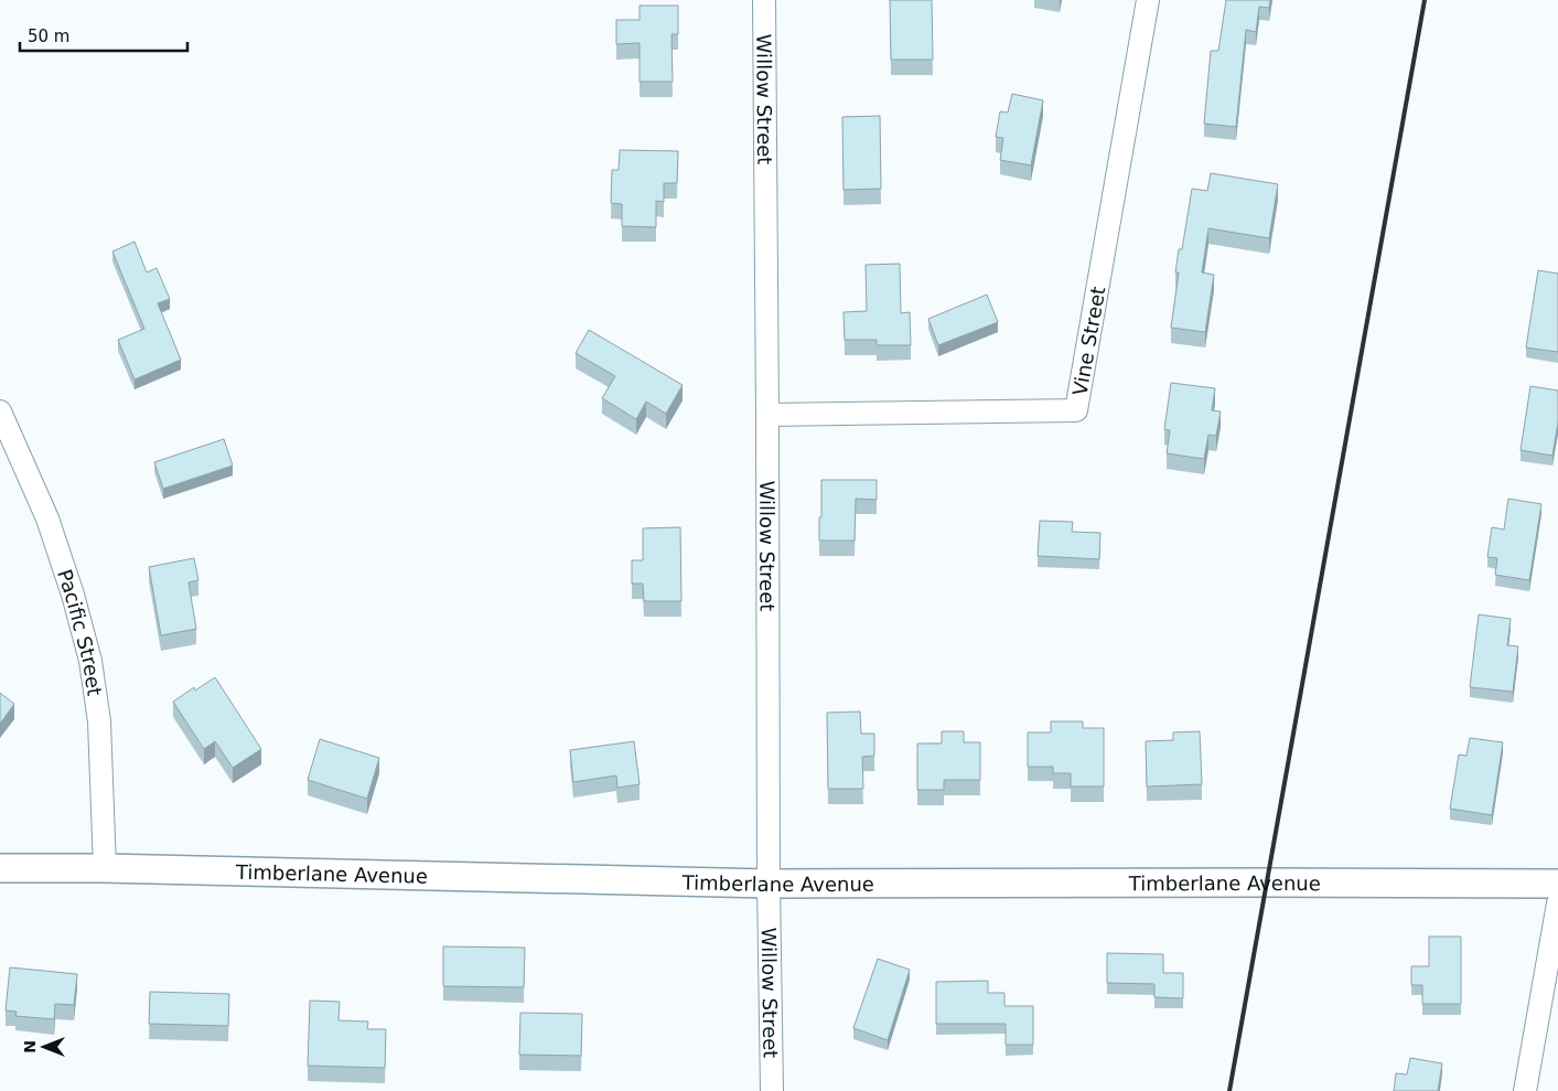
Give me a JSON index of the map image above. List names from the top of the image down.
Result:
{
  "streets": {
    "street": [
      "Willow Street",
      "Vine Street",
      "Pacific Street",
      "Timberlane Avenue"
    ]
  },
  "crossings": [
    ["Willow Street", "Vine Street"],
    ["Willow Street", "Timberlane Avenue"],
    ["Pacific Street", "Timberlane Avenue"]
  ],
  "scale_bar": "50 m",
  "north": "left"
}
